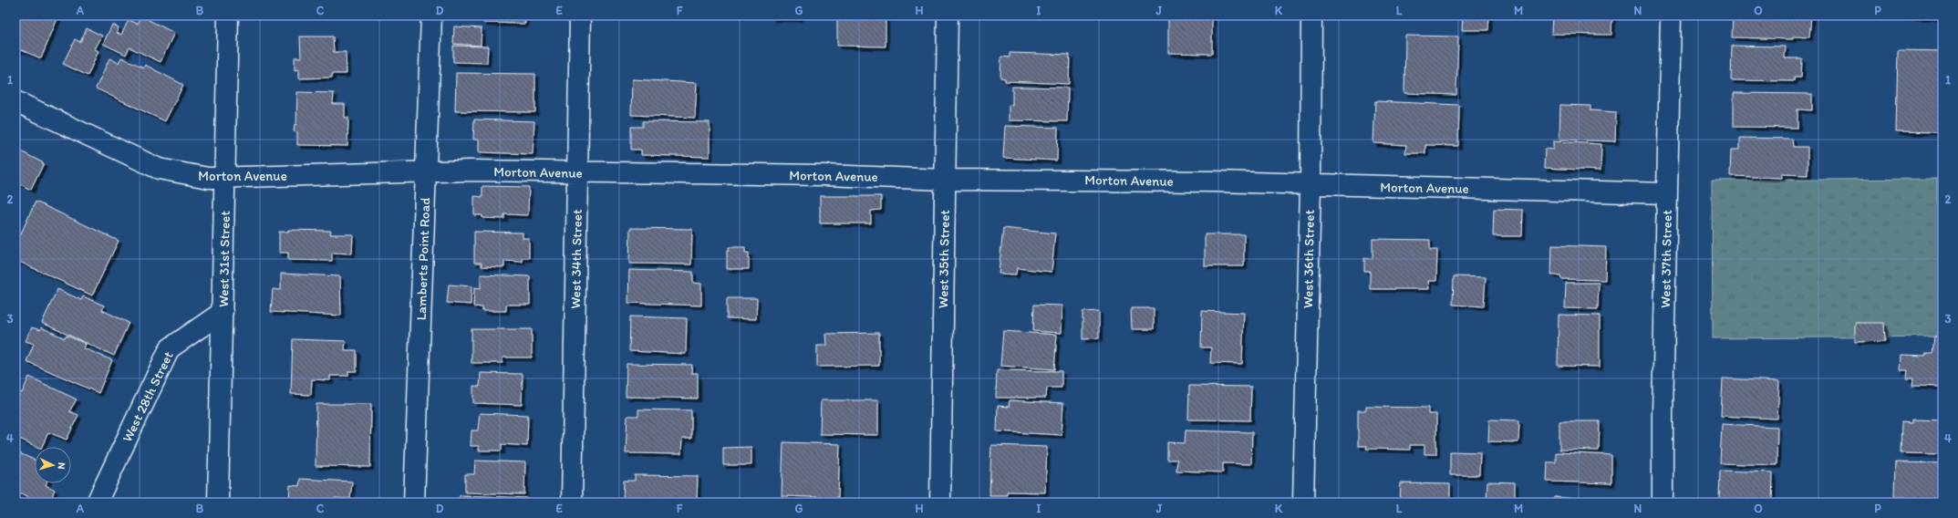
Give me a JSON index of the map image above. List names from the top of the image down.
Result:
{
  "streets": {
    "street": [
      "Morton Avenue",
      "West 31st Street",
      "Lamberts Point Road",
      "West 34th Street",
      "West 35th Street",
      "West 36th Street",
      "West 37th Street",
      "West 28th Street"
    ]
  },
  "crossings": [
    ["Morton Avenue", "West 31st Street"],
    ["Morton Avenue", "Lamberts Point Road"],
    ["Morton Avenue", "West 34th Street"],
    ["Morton Avenue", "West 35th Street"],
    ["Morton Avenue", "West 36th Street"],
    ["Morton Avenue", "West 37th Street"],
    ["West 31st Street", "West 28th Street"]
  ],
  "north": "right",
  "grid": {
    "columns": [
      "A",
      "B",
      "C",
      "D",
      "E",
      "F",
      "G",
      "H",
      "I",
      "J",
      "K",
      "L",
      "M",
      "N",
      "O",
      "P"
    ],
    "rows": [
      "1",
      "2",
      "3",
      "4"
    ]
  }
}
